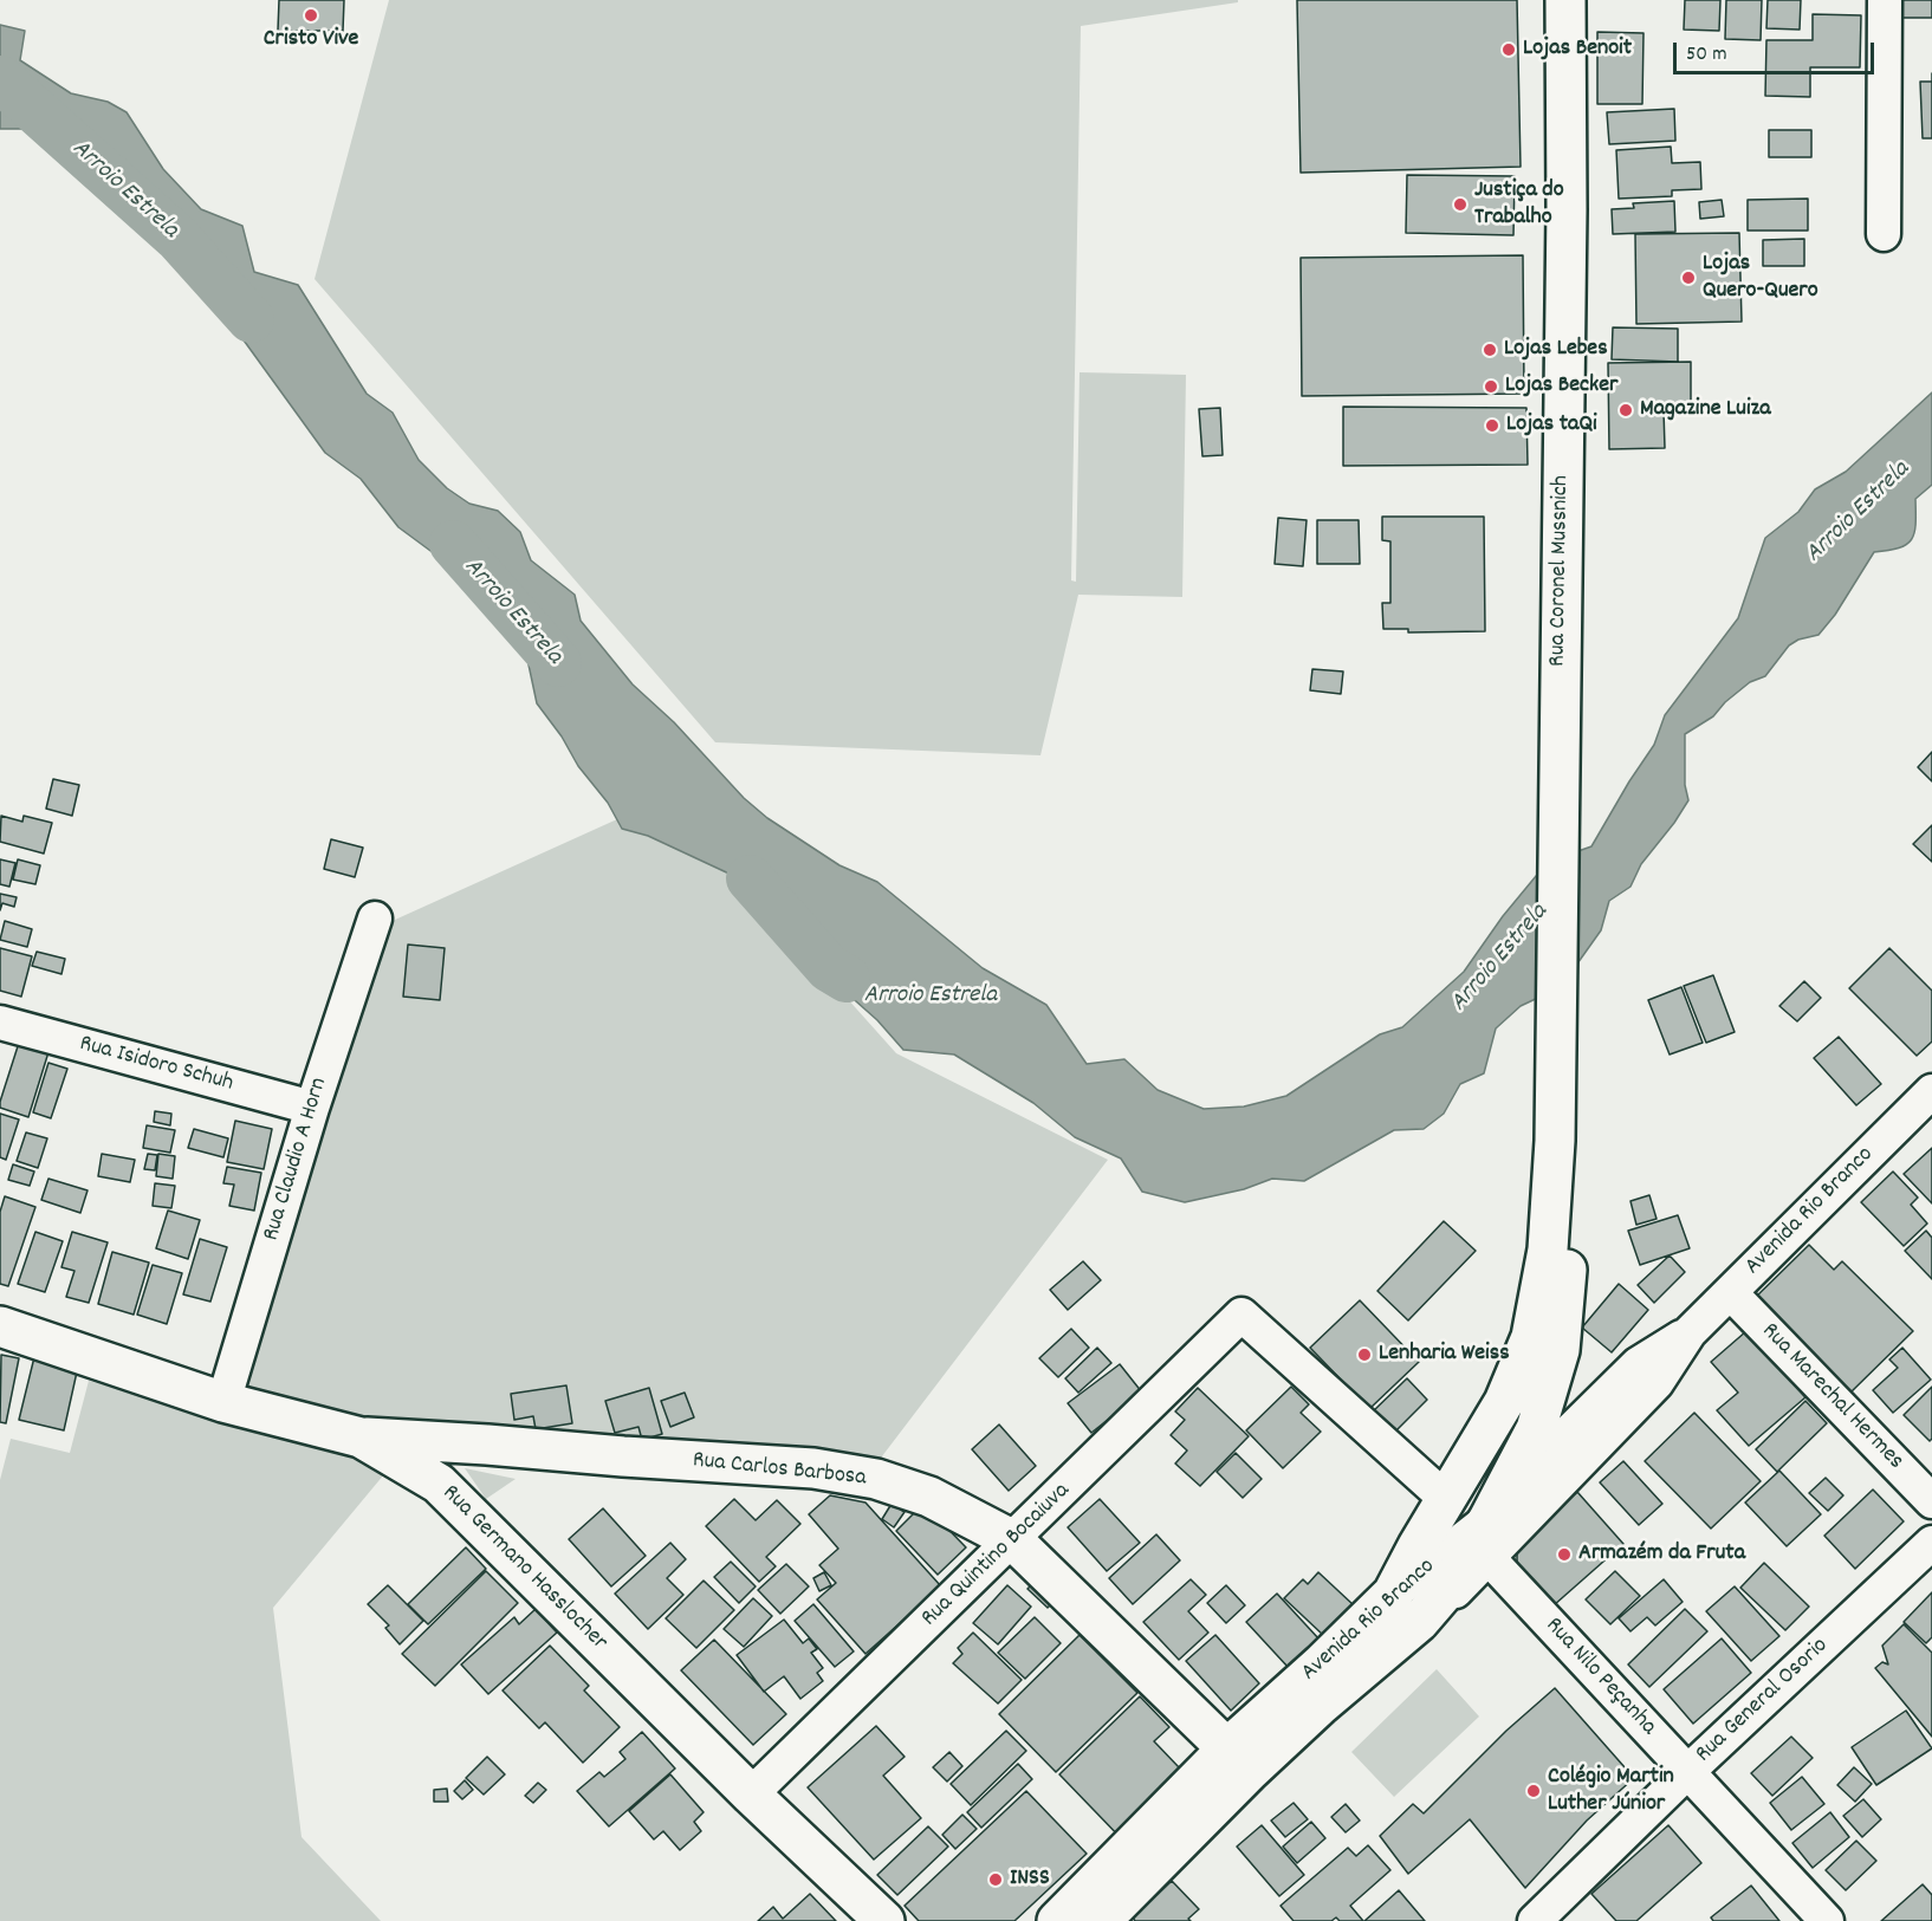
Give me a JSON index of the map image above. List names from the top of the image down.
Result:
{
  "streets": {
    "main road": [
      "Rua Coronel Mussnich",
      "Avenida Rio Branco",
      "Rua Carlos Barbosa",
      "Rua Germano Hasslocher"
    ],
    "street": [
      "Rua Isidoro Schuh",
      "Rua Claudio A Horn",
      "Rua Marechal Hermes",
      "Rua Quintino Bocaiuva",
      "Rua Nilo Peçanha",
      "Rua General Osorio"
    ]
  },
  "crossings": [
    ["Rua Coronel Mussnich", "Avenida Rio Branco"],
    ["Rua Coronel Mussnich", "Rua Quintino Bocaiuva"],
    ["Rua Isidoro Schuh", "Rua Claudio A Horn"],
    ["Rua Claudio A Horn", "Rua Germano Hasslocher"],
    ["Avenida Rio Branco", "Rua Marechal Hermes"],
    ["Avenida Rio Branco", "Rua Carlos Barbosa"],
    ["Avenida Rio Branco", "Rua Nilo Peçanha"],
    ["Rua Carlos Barbosa", "Rua Quintino Bocaiuva"],
    ["Rua Carlos Barbosa", "Rua Germano Hasslocher"],
    ["Rua Quintino Bocaiuva", "Rua Germano Hasslocher"],
    ["Rua Nilo Peçanha", "Rua General Osorio"]
  ],
  "water": ["Arroio Estrela"],
  "places": [
    "Cristo Vive",
    "Lojas Benoit",
    "Justiça do Trabalho",
    "Lojas Quero-Quero",
    "Lojas Lebes",
    "Lojas Becker",
    "Magazine Luiza",
    "Lojas taQi",
    "Lenharia Weiss",
    "Armazém da Fruta",
    "Colégio Martin Luther Júnior",
    "INSS"
  ],
  "scale_bar": "50 m"
}
